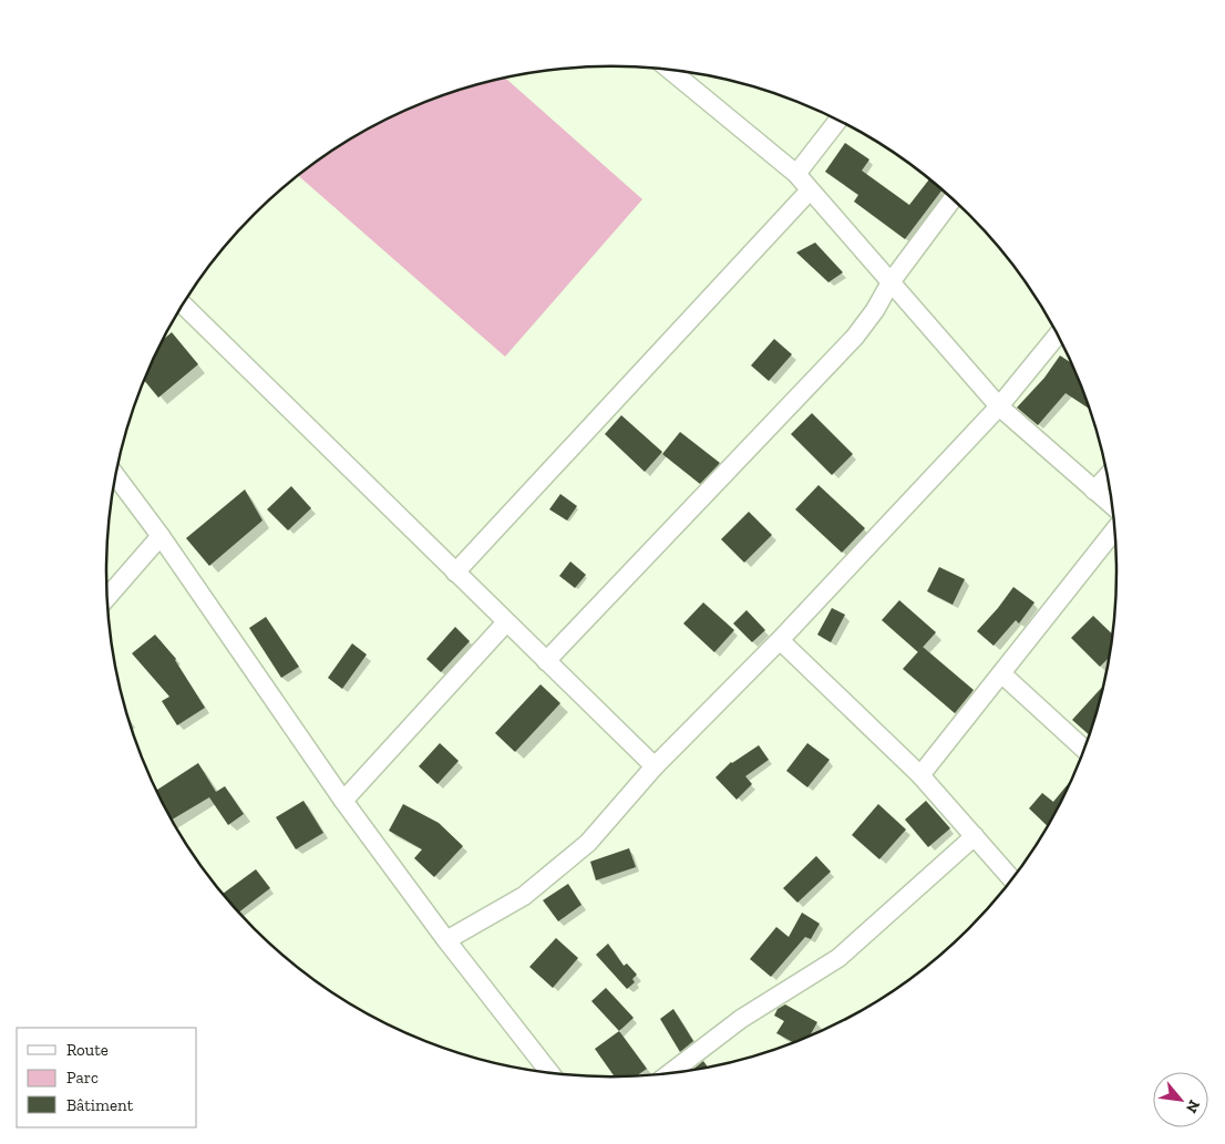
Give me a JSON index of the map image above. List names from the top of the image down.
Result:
{
  "legend": ["Route", "Parc", "Bâtiment"],
  "north": "bottom right"
}
